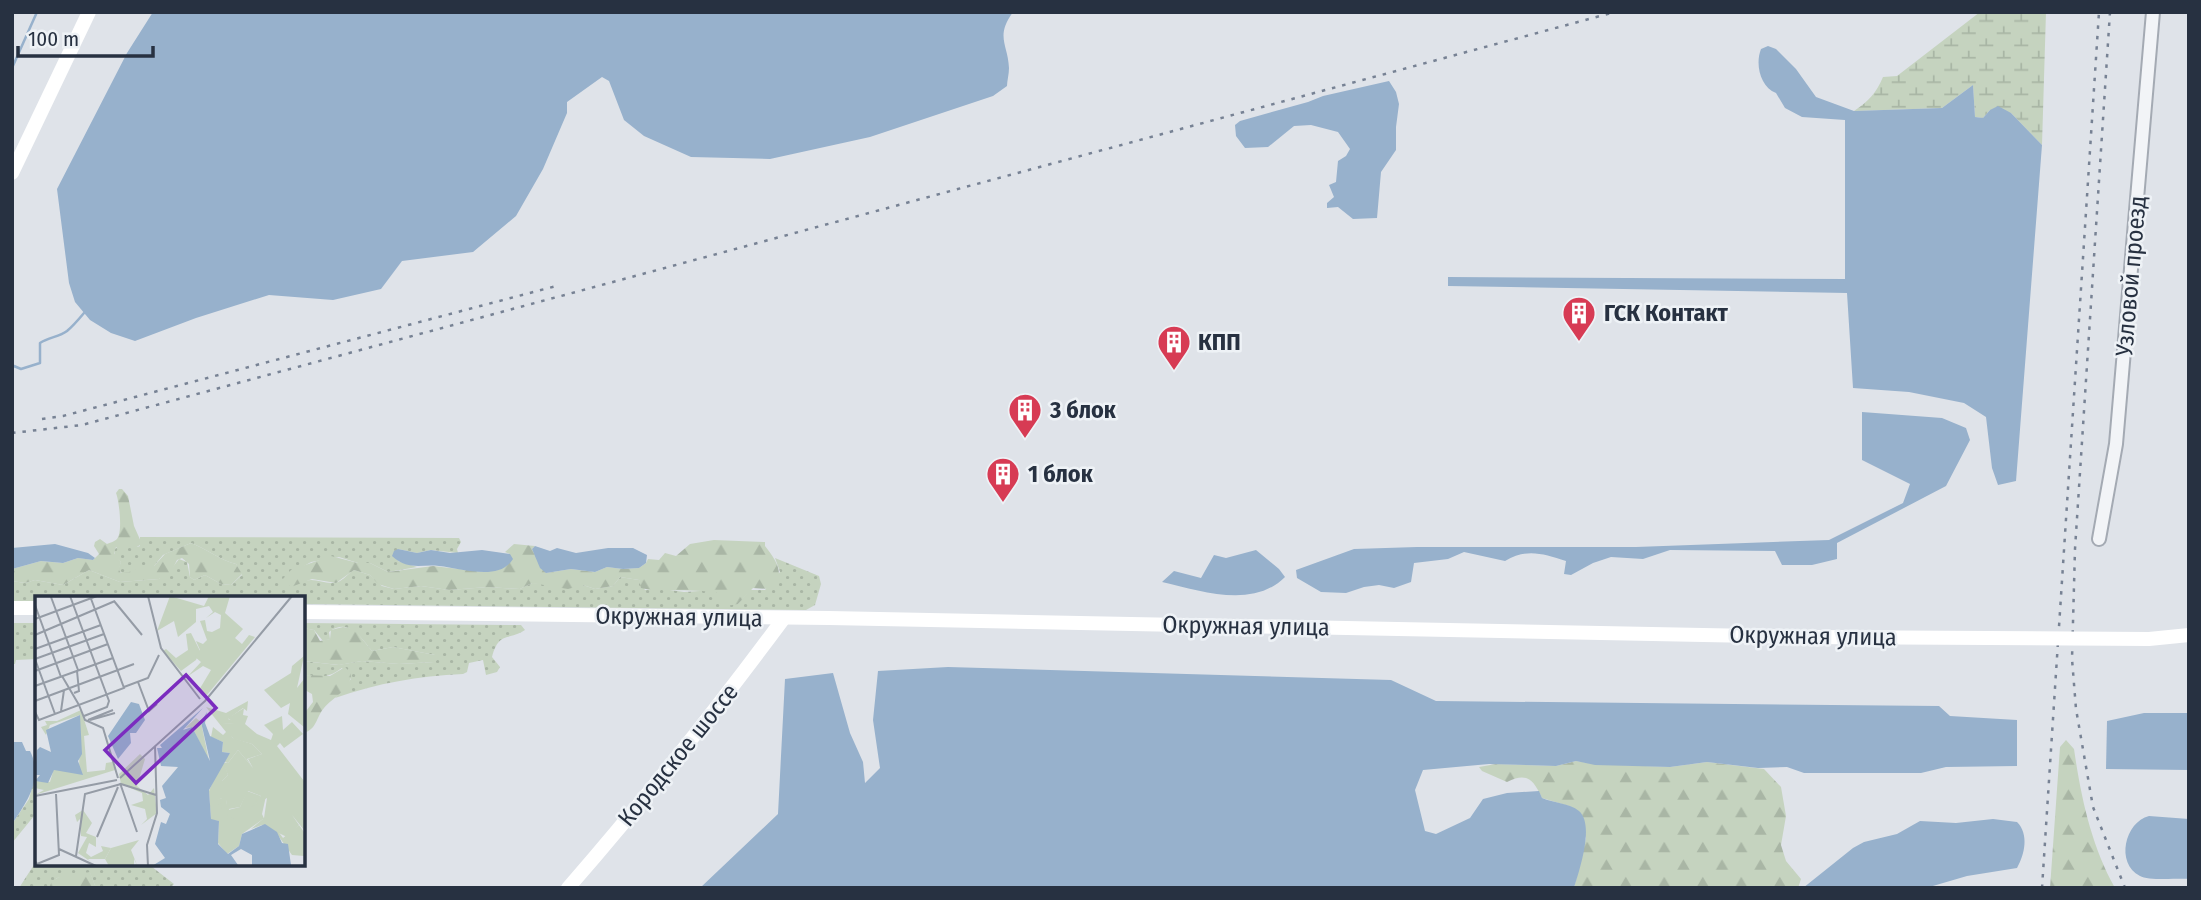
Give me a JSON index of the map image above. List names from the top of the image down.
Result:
{
  "streets": {
    "main road": ["Окружная улица", "Кородское шоссе"],
    "street": ["Узловой проезд"]
  },
  "crossings": [
    ["Окружная улица", "Кородское шоссе"]
  ],
  "places": {
    "building": [
      "ГСК Контакт",
      "КПП",
      "3 блок",
      "1 блок"
    ]
  },
  "scale_bar": "100 m"
}
